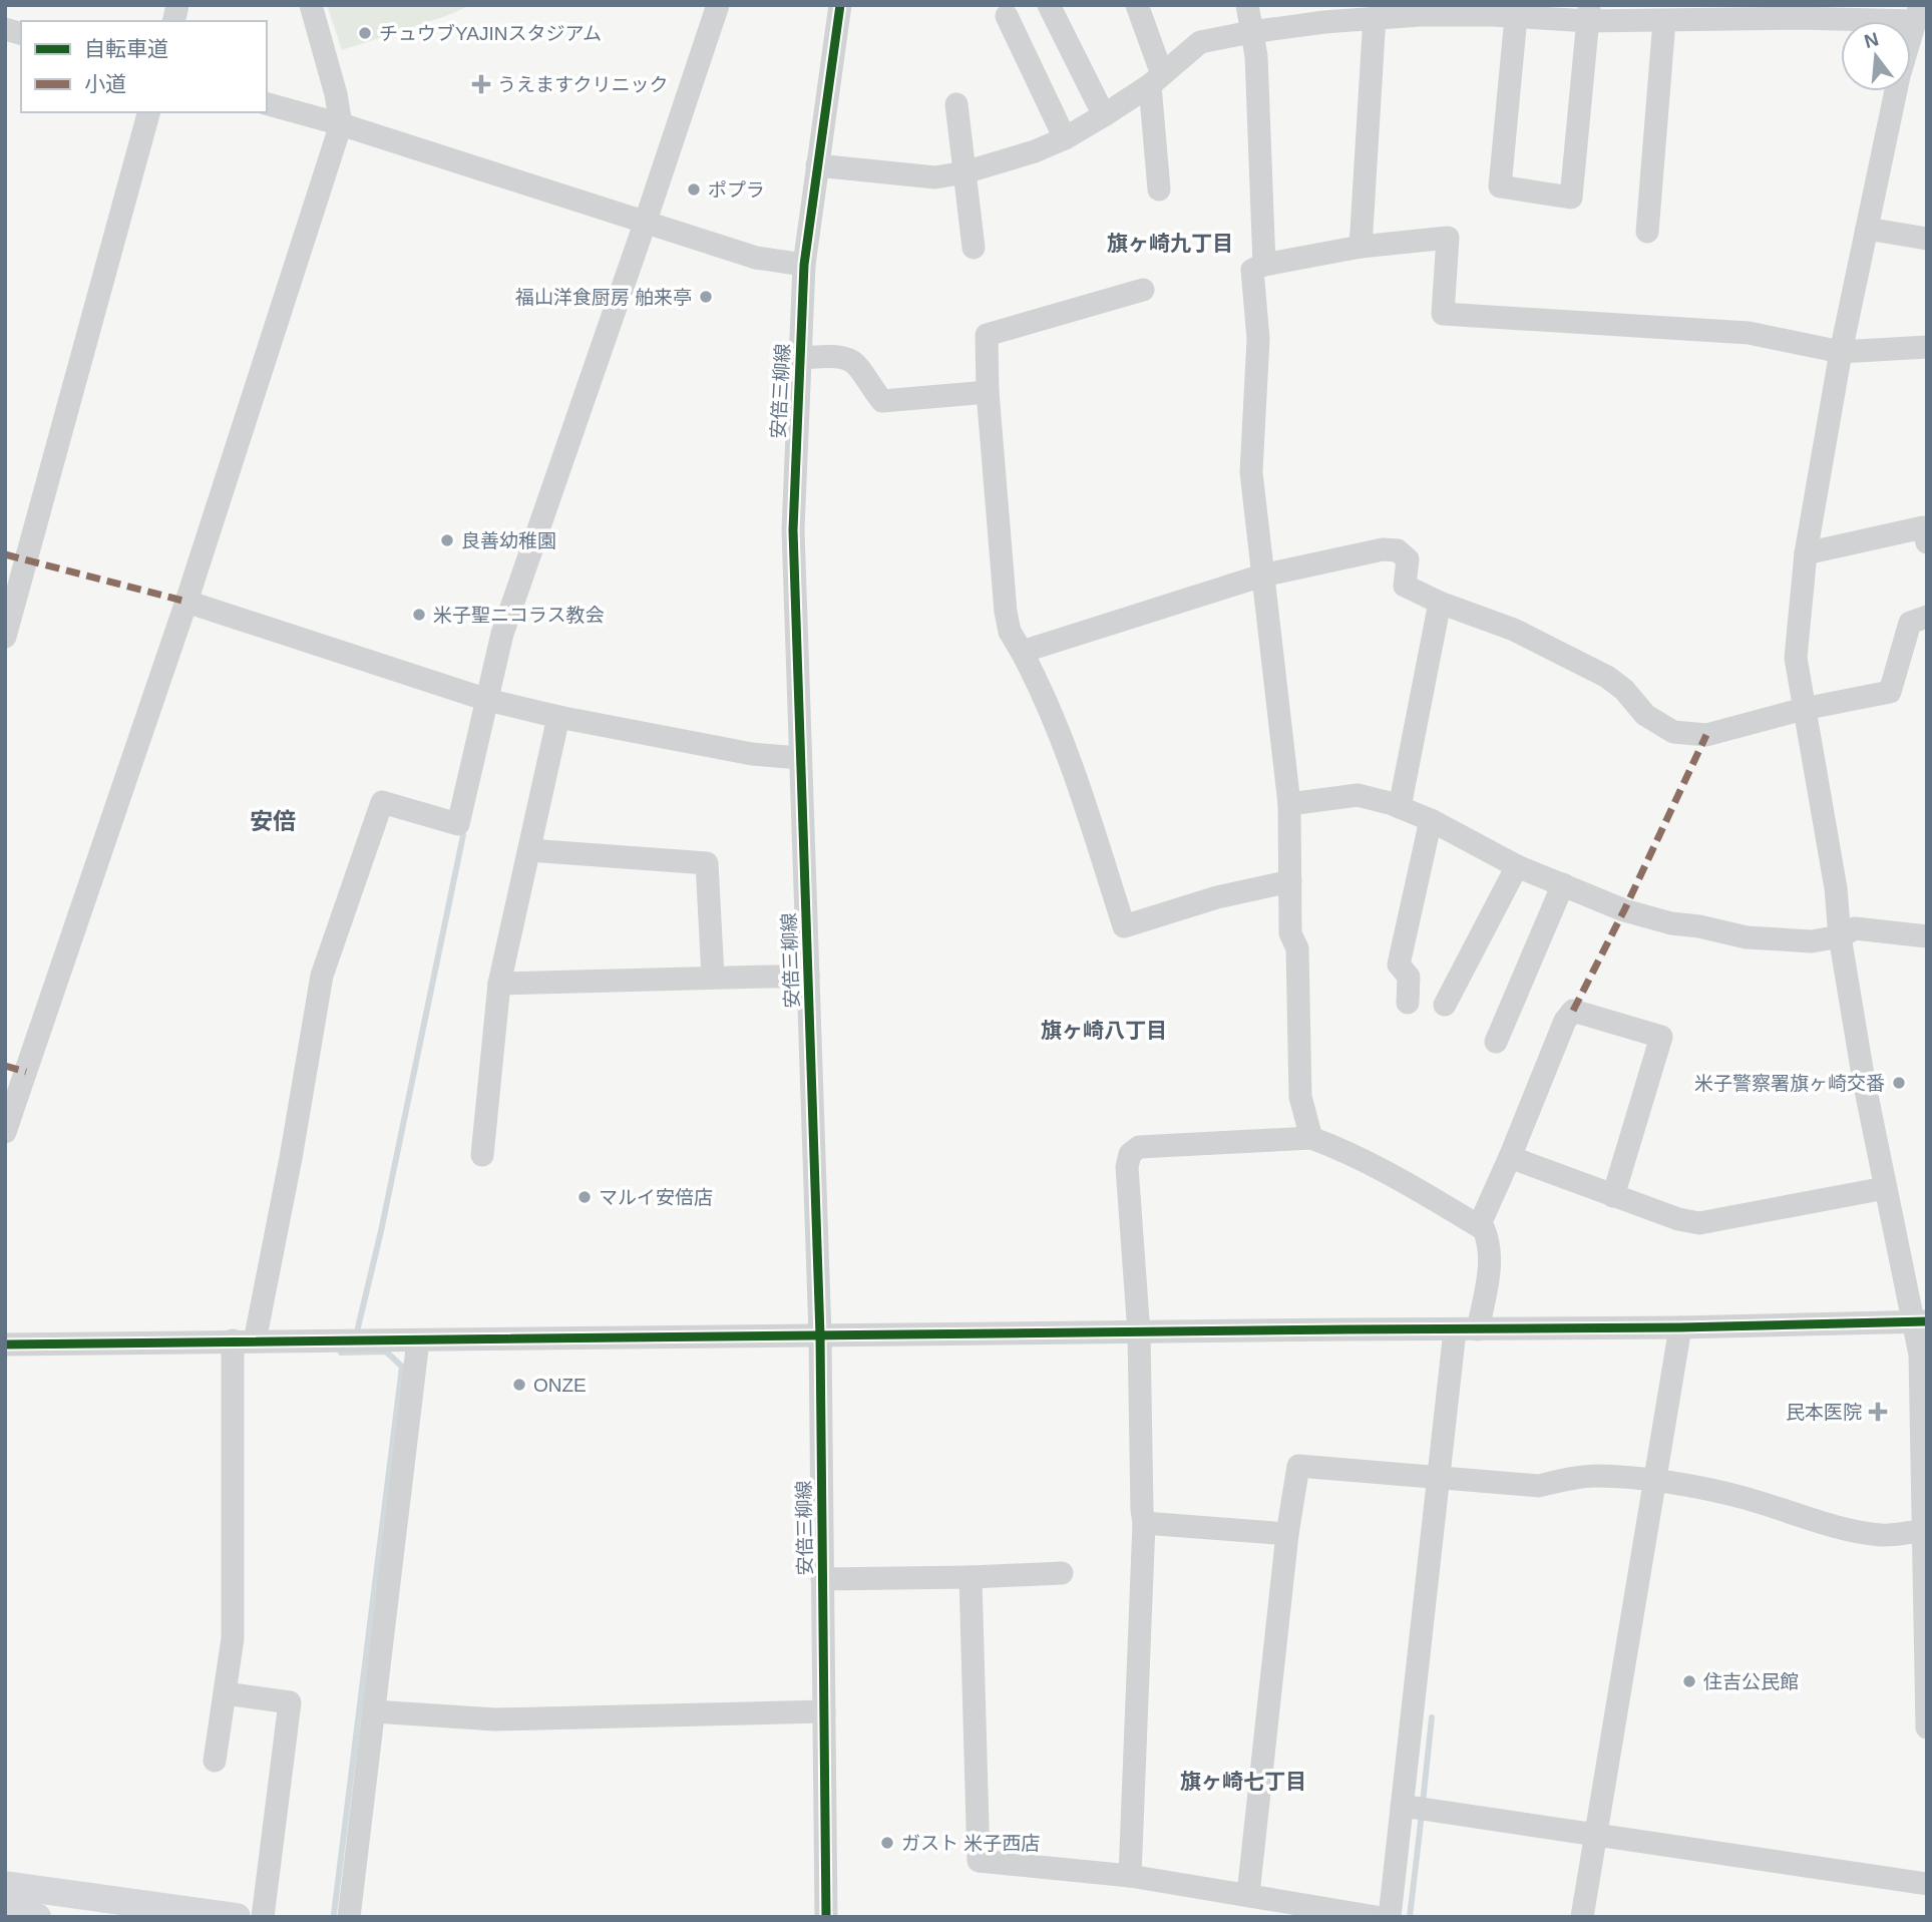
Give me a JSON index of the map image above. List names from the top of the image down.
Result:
{
  "streets": {
    "street": ["安倍三柳線"]
  },
  "districts": [
    "旗ヶ崎九丁目",
    "安倍",
    "旗ヶ崎八丁目",
    "旗ヶ崎七丁目"
  ],
  "places": {
    "other": [
      "チュウブYAJINスタジアム",
      "ポプラ",
      "福山洋食厨房 舶来亭",
      "良善幼稚園",
      "米子聖ニコラス教会",
      "米子警察署旗ヶ崎交番",
      "マルイ安倍店",
      "ONZE",
      "住吉公民館",
      "ガスト 米子西店"
    ],
    "health": ["うえますクリニック", "民本医院"]
  },
  "legend": ["自転車道", "小道"],
  "north": "top"
}
